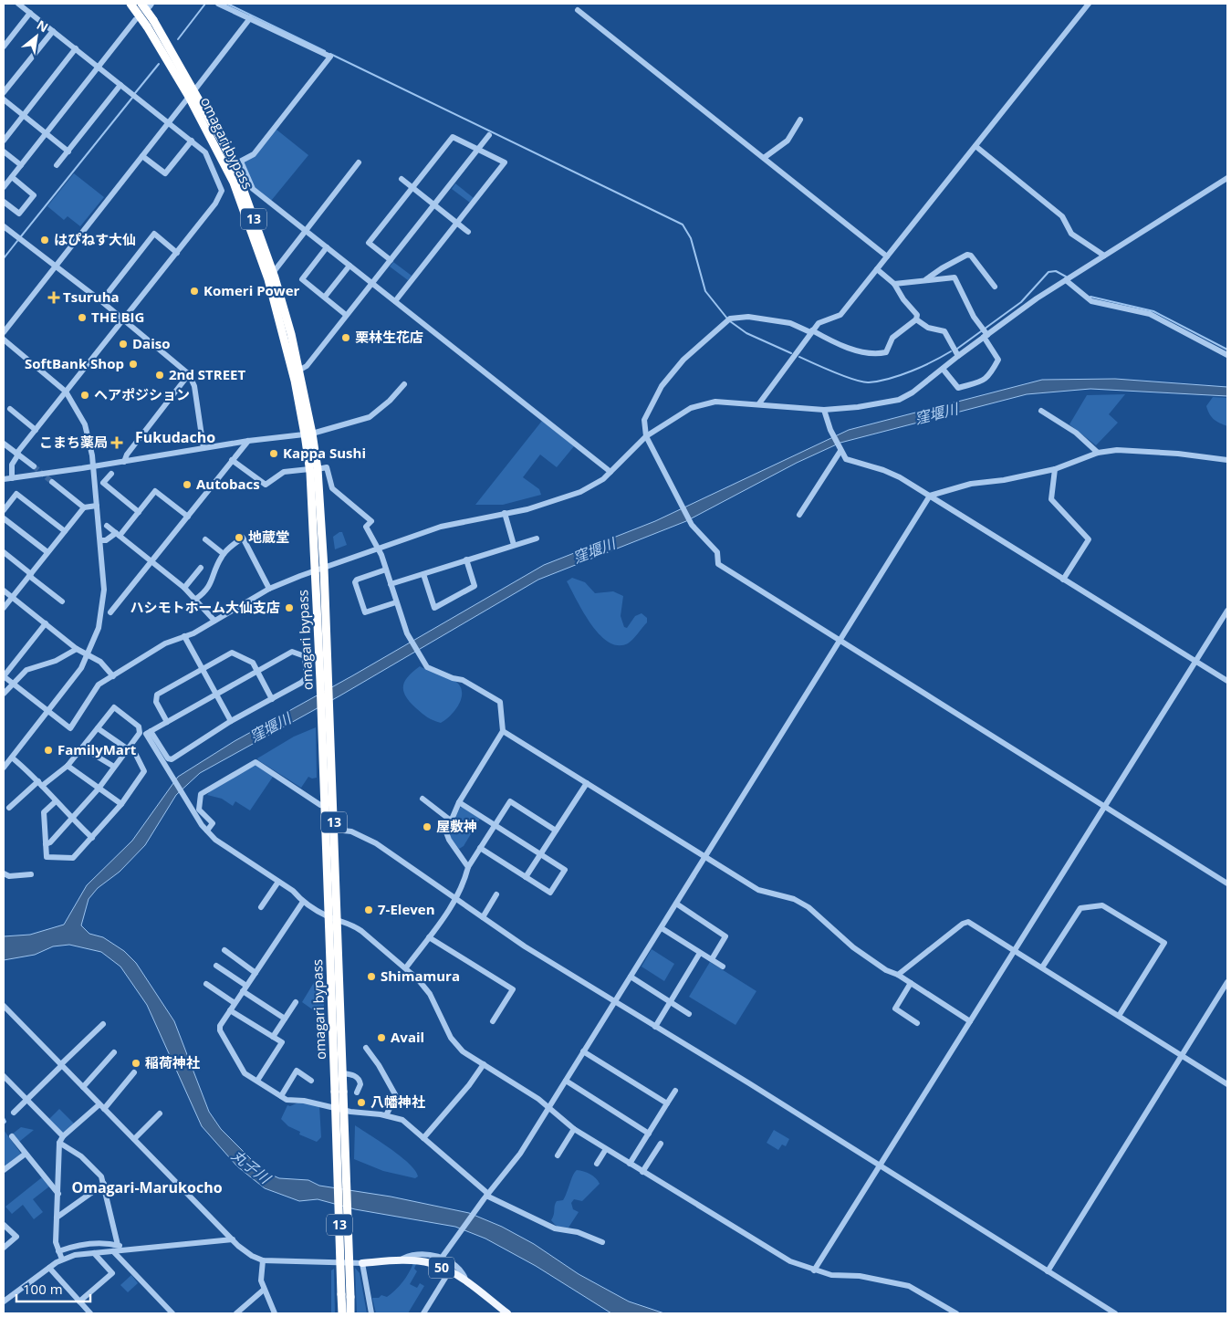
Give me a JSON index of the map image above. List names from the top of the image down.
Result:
{
  "streets": {
    "highway": ["omagari bypass", "13"],
    "main road": ["50"]
  },
  "districts": ["Fukudacho", "Omagari-Marukocho"],
  "water": ["窪堰川", "丸子川"],
  "places": {
    "other": [
      "はぴねす大仙",
      "Komeri Power",
      "THE BIG",
      "栗林生花店",
      "Daiso",
      "SoftBank Shop",
      "2nd STREET",
      "ヘアポジション",
      "Kappa Sushi",
      "Autobacs",
      "地蔵堂",
      "ハシモトホーム大仙支店",
      "FamilyMart",
      "屋敷神",
      "7-Eleven",
      "Shimamura",
      "Avail",
      "稲荷神社",
      "八幡神社"
    ],
    "health": ["Tsuruha", "こまち薬局"]
  },
  "scale_bar": "100 m",
  "north": "top right"
}
